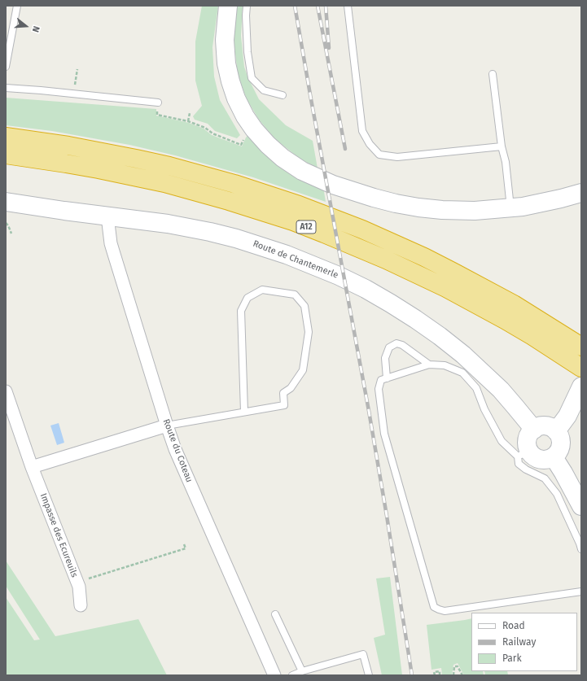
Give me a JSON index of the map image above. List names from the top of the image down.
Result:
{
  "streets": {
    "highway": ["A12"],
    "street": ["Route de Chantemerle", "Route du Coteau", "Impasse des Ecureuils"]
  },
  "crossings": [
    ["Route de Chantemerle", "Route du Coteau"]
  ],
  "legend": ["Road", "Railway", "Park"],
  "north": "right"
}
